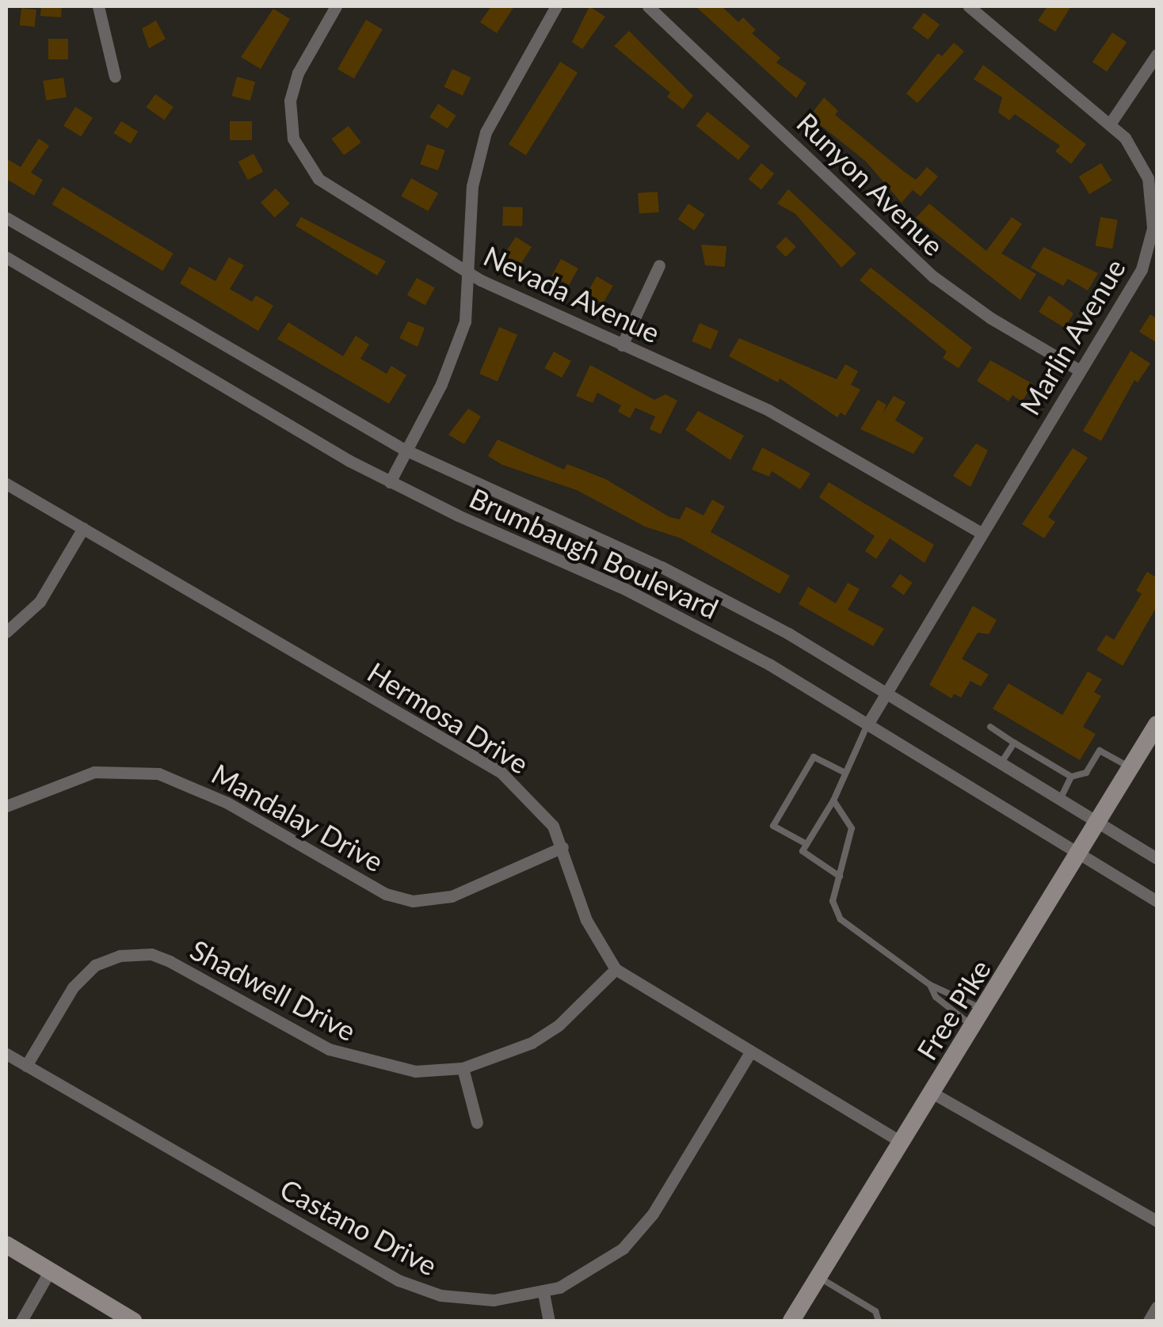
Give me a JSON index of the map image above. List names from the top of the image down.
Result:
{
  "streets": {
    "main road": ["Free Pike"],
    "street": [
      "Runyon Avenue",
      "Nevada Avenue",
      "Marlin Avenue",
      "Brumbaugh Boulevard",
      "Hermosa Drive",
      "Mandalay Drive",
      "Shadwell Drive",
      "Castano Drive"
    ]
  },
  "crossings": [
    ["Runyon Avenue", "Marlin Avenue"],
    ["Nevada Avenue", "Marlin Avenue"],
    ["Marlin Avenue", "Brumbaugh Boulevard"],
    ["Brumbaugh Boulevard", "Free Pike"],
    ["Hermosa Drive", "Mandalay Drive"],
    ["Hermosa Drive", "Shadwell Drive"],
    ["Hermosa Drive", "Free Pike"],
    ["Hermosa Drive", "Castano Drive"],
    ["Shadwell Drive", "Castano Drive"]
  ]
}
